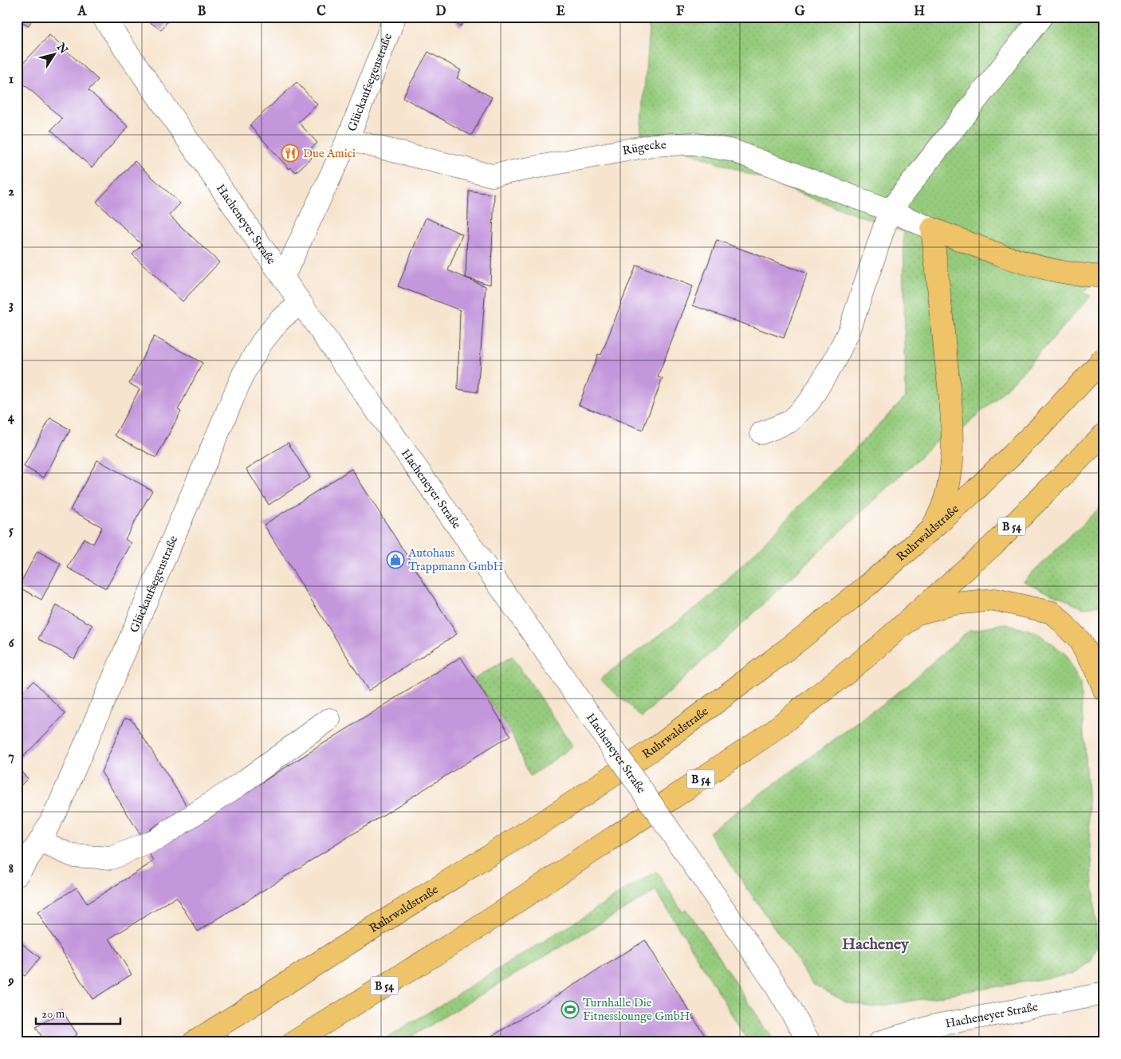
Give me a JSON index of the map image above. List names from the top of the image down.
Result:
{
  "streets": {
    "highway": ["B 54", "Ruhrwaldstraße"],
    "street": ["Glückaufsegenstraße", "Rügecke", "Hacheneyer Straße"]
  },
  "crossings": [
    ["Glückaufsegenstraße", "Rügecke"],
    ["Glückaufsegenstraße", "Hacheneyer Straße"]
  ],
  "districts": ["Hacheney"],
  "places": {
    "restaurant": ["Due Amici"],
    "shop": ["Autohaus Trappmann GmbH"],
    "sports": ["Turnhalle Die Fitnesslounge GmbH"]
  },
  "scale_bar": "20 m",
  "north": "top right",
  "grid": {
    "columns": [
      "A",
      "B",
      "C",
      "D",
      "E",
      "F",
      "G",
      "H",
      "I"
    ],
    "rows": [
      "1",
      "2",
      "3",
      "4",
      "5",
      "6",
      "7",
      "8",
      "9"
    ]
  }
}
